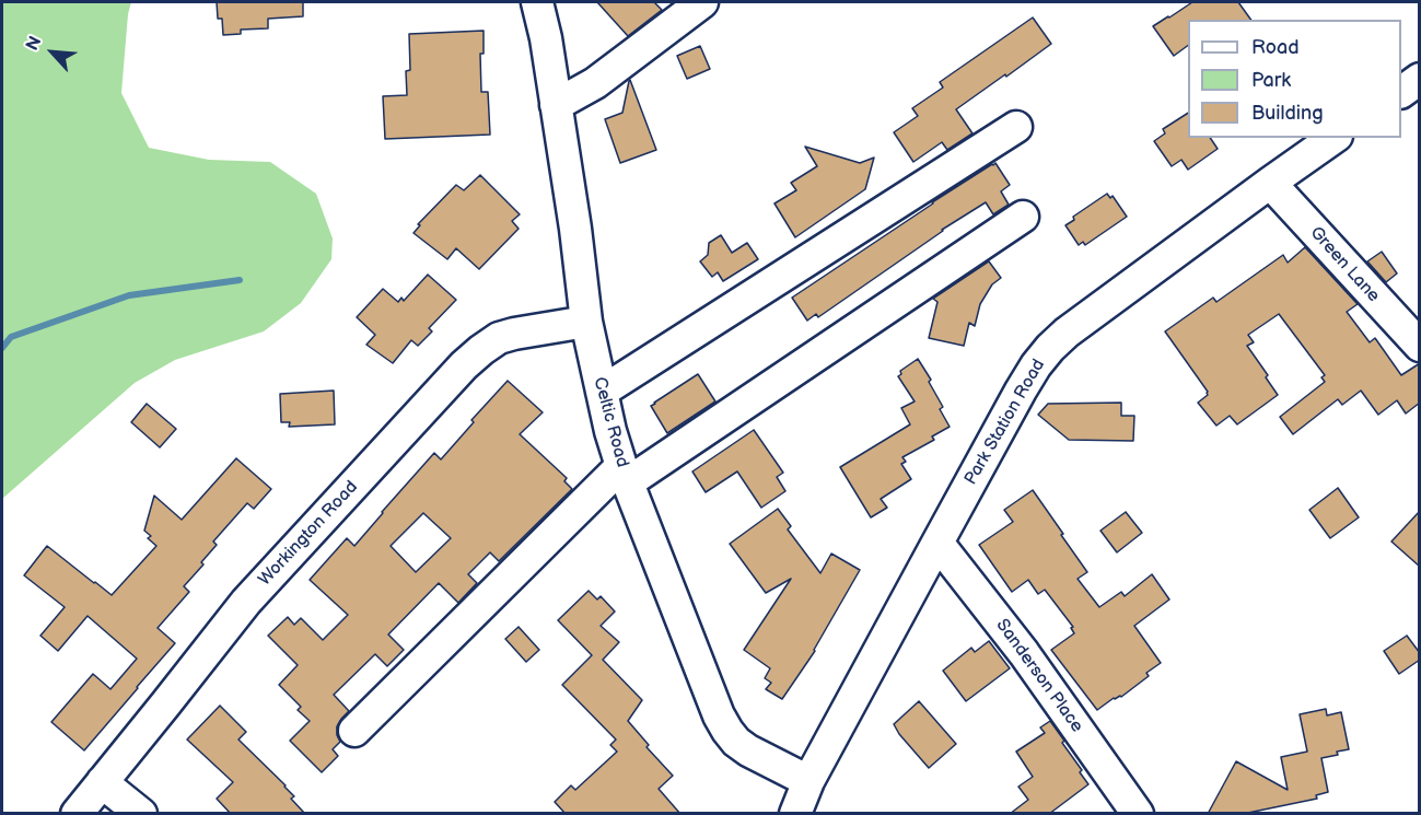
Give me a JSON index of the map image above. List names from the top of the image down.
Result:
{
  "streets": {
    "street": [
      "Green Lane",
      "Celtic Road",
      "Park Station Road",
      "Workington Road",
      "Sanderson Place"
    ]
  },
  "crossings": [
    ["Green Lane", "Park Station Road"],
    ["Celtic Road", "Park Station Road"],
    ["Celtic Road", "Workington Road"],
    ["Park Station Road", "Sanderson Place"]
  ],
  "legend": ["Road", "Park", "Building"],
  "north": "top left"
}
